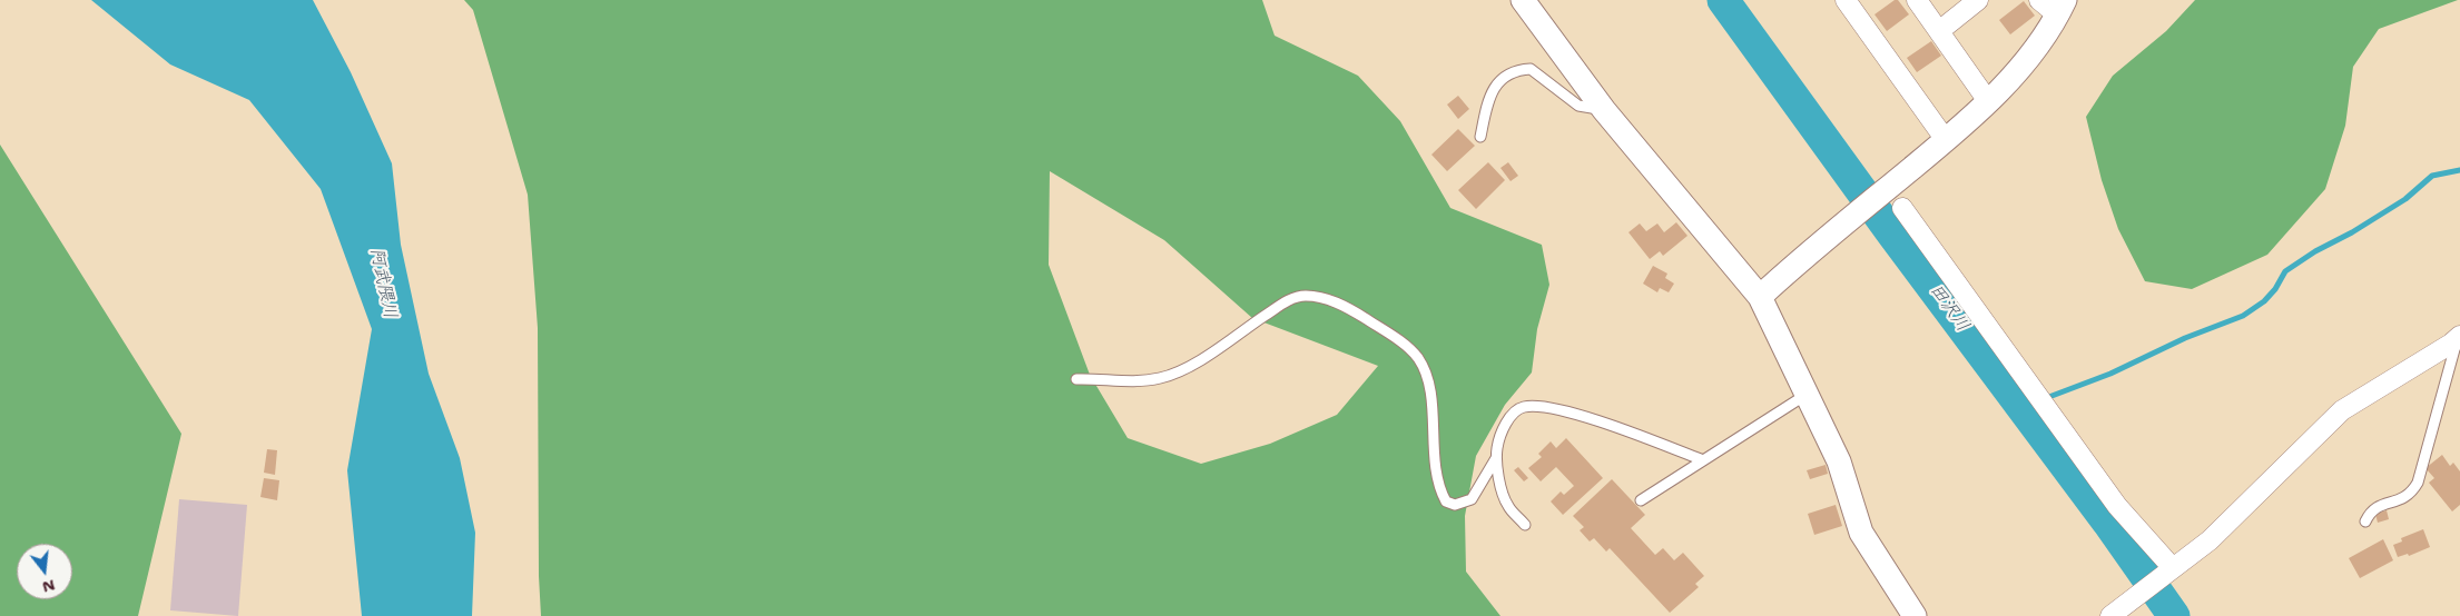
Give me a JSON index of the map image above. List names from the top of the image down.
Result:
{
  "water": ["阿武隈川", "田沢川"],
  "north": "bottom"
}
